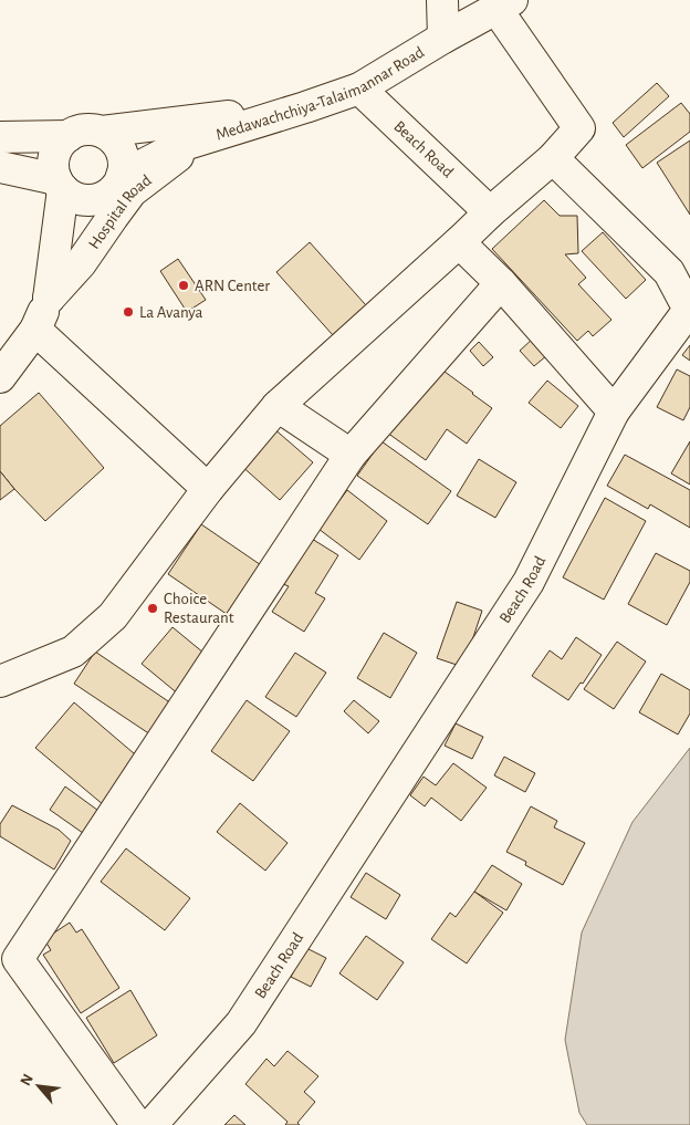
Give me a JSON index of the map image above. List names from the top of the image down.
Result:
{
  "streets": {
    "main road": ["Medawachchiya-Talaimannar Road", "Beach Road", "Hospital Road"]
  },
  "crossings": [
    ["Medawachchiya-Talaimannar Road", "Beach Road"],
    ["Medawachchiya-Talaimannar Road", "Hospital Road"]
  ],
  "places": ["ARN Center", "La Avanya", "Choice Restaurant"],
  "north": "top left"
}
